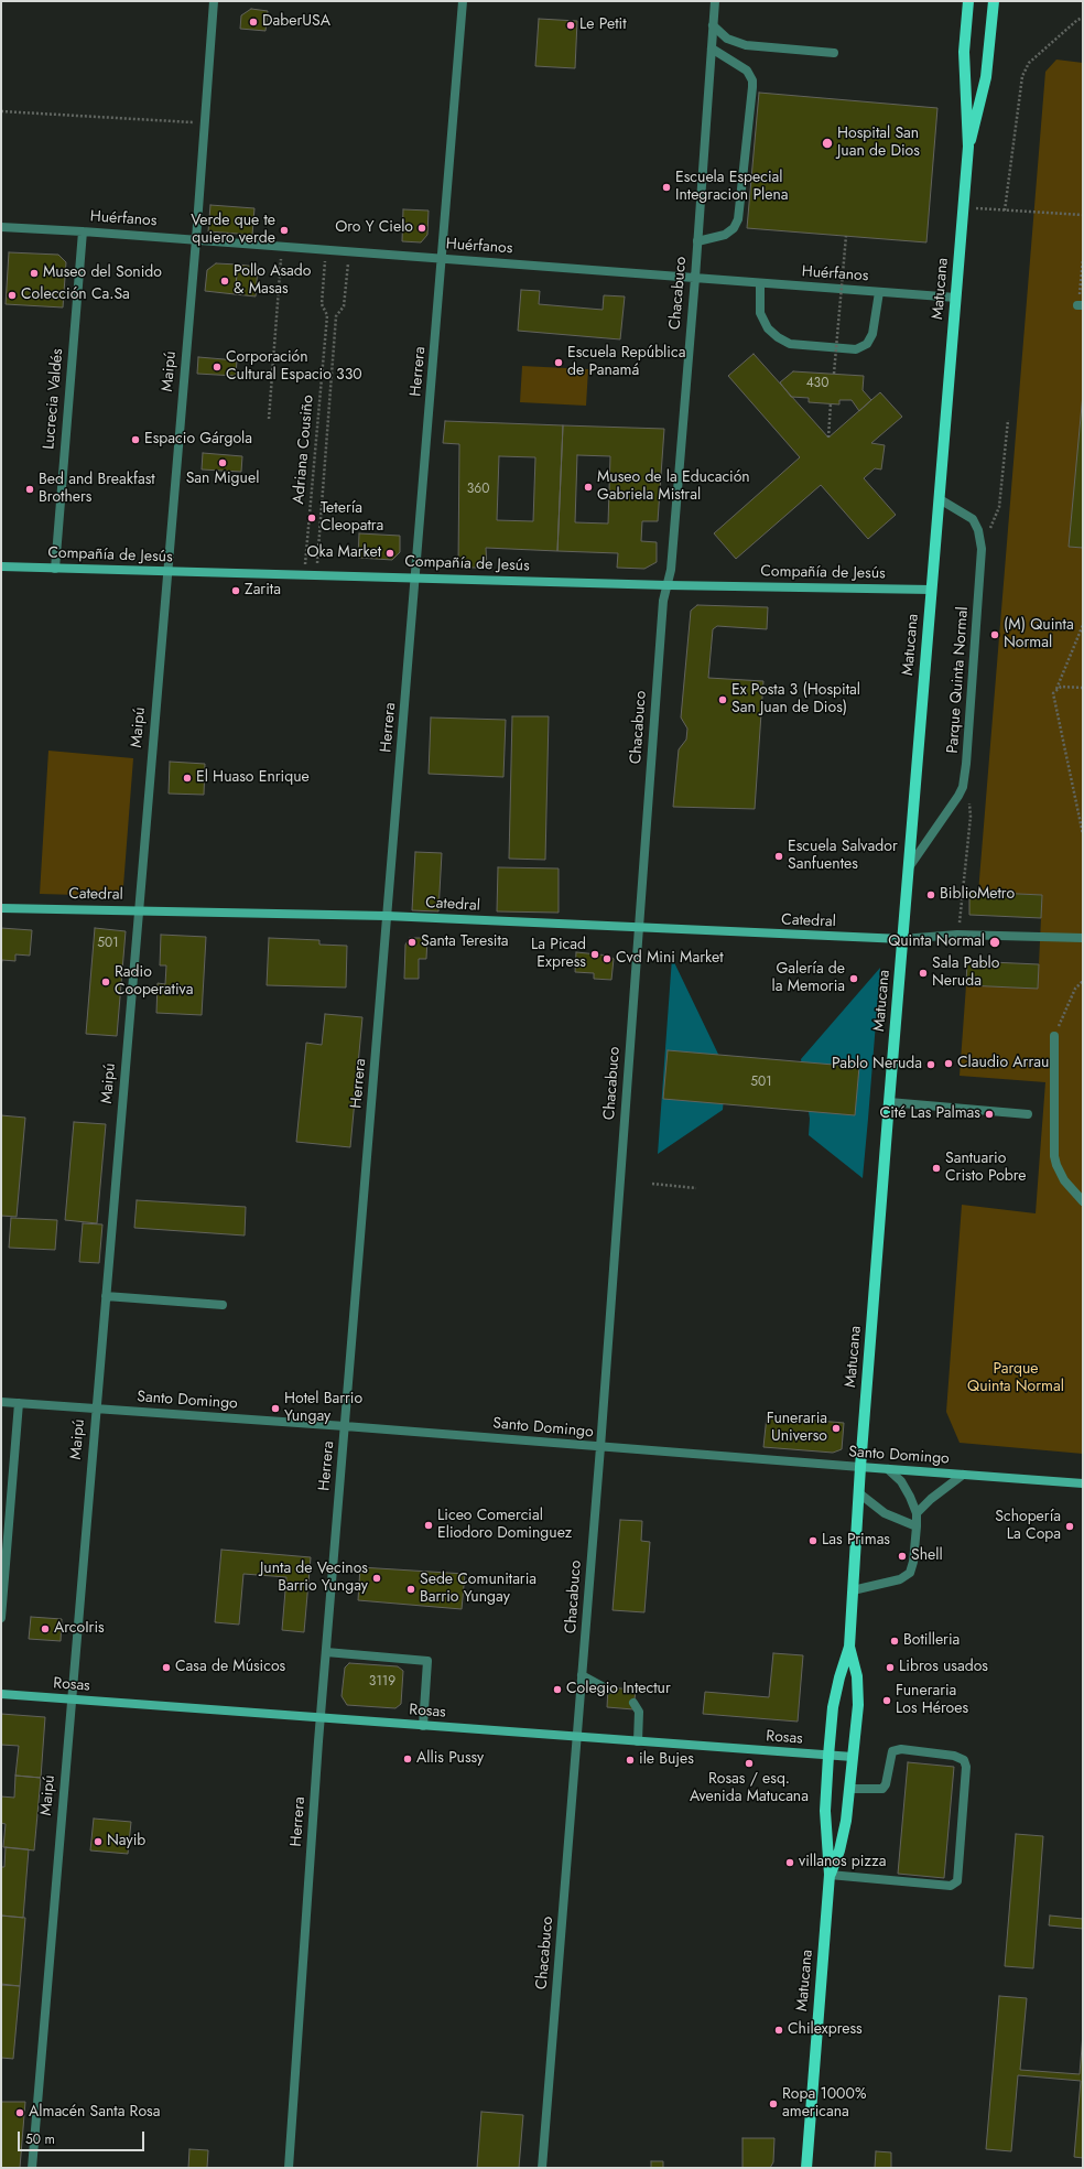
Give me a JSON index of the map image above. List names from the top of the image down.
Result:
{
  "streets": {
    "main road": ["Matucana"],
    "street": [
      "Huérfanos",
      "Chacabuco",
      "Maipú",
      "Herrera",
      "Lucrecia Valdés",
      "Compañía de Jesús",
      "Parque Quinta Normal",
      "Catedral",
      "Santo Domingo",
      "Rosas"
    ],
    "path": ["Adriana Cousiño"]
  },
  "crossings": [
    ["Huérfanos", "Matucana"],
    ["Huérfanos", "Chacabuco"],
    ["Huérfanos", "Maipú"],
    ["Huérfanos", "Herrera"],
    ["Huérfanos", "Lucrecia Valdés"],
    ["Huérfanos", "Adriana Cousiño"],
    ["Matucana", "Compañía de Jesús"],
    ["Matucana", "Parque Quinta Normal"],
    ["Matucana", "Catedral"],
    ["Matucana", "Santo Domingo"],
    ["Matucana", "Rosas"],
    ["Chacabuco", "Compañía de Jesús"],
    ["Chacabuco", "Catedral"],
    ["Chacabuco", "Santo Domingo"],
    ["Chacabuco", "Rosas"],
    ["Maipú", "Compañía de Jesús"],
    ["Maipú", "Catedral"],
    ["Maipú", "Santo Domingo"],
    ["Maipú", "Rosas"],
    ["Herrera", "Compañía de Jesús"],
    ["Herrera", "Catedral"],
    ["Herrera", "Santo Domingo"],
    ["Herrera", "Rosas"],
    ["Lucrecia Valdés", "Compañía de Jesús"],
    ["Adriana Cousiño", "Compañía de Jesús"]
  ],
  "parks": ["Parque Quinta Normal"],
  "places": [
    "DaberUSA",
    "Le Petit",
    "Hospital San Juan de Dios",
    "Escuela Especial Integracion Plena",
    "Oro Y Cielo",
    "Verde que te quiero verde",
    "Museo del Sonido",
    "Pollo Asado & Masas",
    "Colección Ca.Sa",
    "Escuela República de Panamá",
    "Corporación Cultural Espacio 330",
    "Espacio Gárgola",
    "San Miguel",
    "Museo de la Educación Gabriela Mistral",
    "Bed and Breakfast Brothers",
    "Tetería Cleopatra",
    "Oka Market",
    "Zarita",
    "(M) Quinta Normal",
    "Ex Posta 3 (Hospital San Juan de Dios)",
    "El Huaso Enrique",
    "Escuela Salvador Sanfuentes",
    "BiblioMetro",
    "Santa Teresita",
    "Quinta Normal",
    "La Picad Express",
    "Cvd Mini Market",
    "Sala Pablo Neruda",
    "Galería de la Memoria",
    "Radio Cooperativa",
    "Claudio Arrau",
    "Pablo Neruda",
    "Cité Las Palmas",
    "Santuario Cristo Pobre",
    "Hotel Barrio Yungay",
    "Funeraria Universo",
    "Liceo Comercial Eliodoro Dominguez",
    "Schopería La Copa",
    "Las Primas",
    "Shell",
    "Junta de Vecinos Barrio Yungay",
    "Sede Comunitaria Barrio Yungay",
    "ArcoIris",
    "Botilleria",
    "Casa de Músicos",
    "Libros usados",
    "Colegio Intectur",
    "Funeraria Los Héroes",
    "Allis Pussy",
    "ile Bujes",
    "Rosas / esq. Avenida Matucana",
    "Nayib",
    "villanos pizza",
    "Chilexpress",
    "Ropa 1000% americana",
    "Almacén Santa Rosa"
  ],
  "house_numbers": [
    "430",
    "360",
    "501",
    "501",
    "3119"
  ],
  "scale_bar": "50 m"
}
